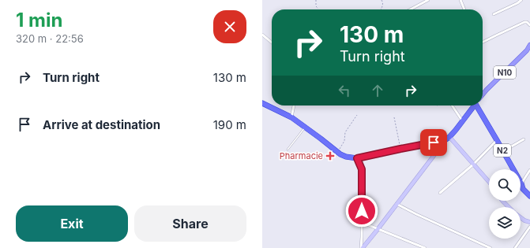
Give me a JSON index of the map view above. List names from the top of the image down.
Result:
{
  "streets": {
    "highway": ["N2"],
    "main road": ["N10"]
  },
  "places": {
    "health": ["Pharmacie"]
  },
  "page": {
    "heading": ["1 min", "320 m · 22:56"],
    "turn": ["130 m", "Turn right"],
    "list": [
      {
        "name": "Turn right",
        "value": "130 m"
      },
      {
        "name": "Arrive at destination",
        "value": "190 m"
      }
    ],
    "buttons": ["Exit", "Share"]
  }
}
